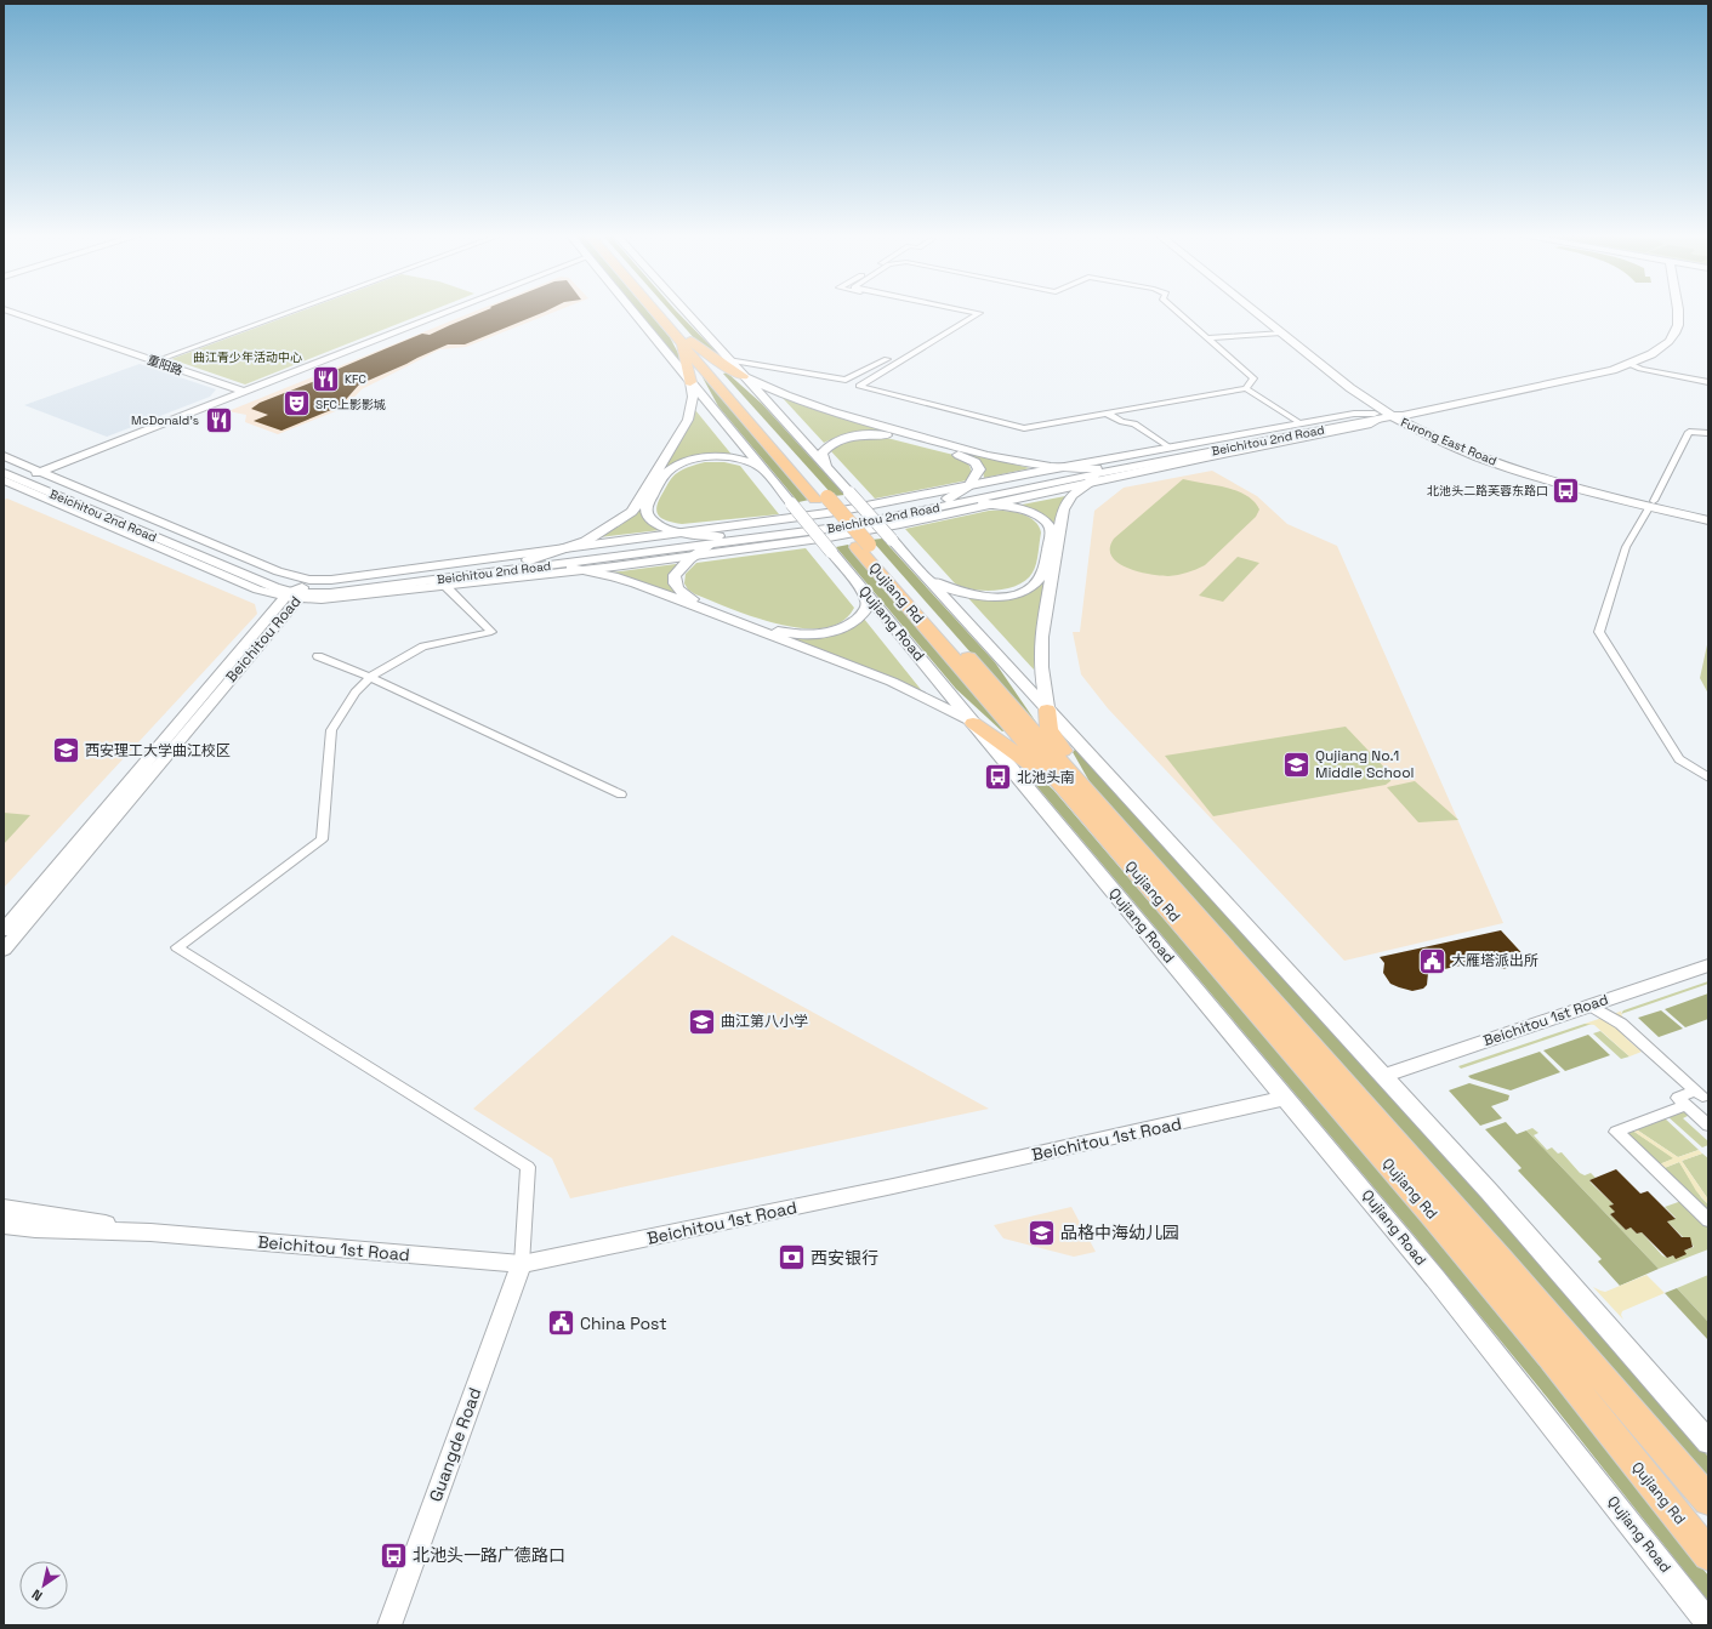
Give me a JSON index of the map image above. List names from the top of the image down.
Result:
{
  "streets": {
    "highway": ["Qujiang Rd"],
    "main road": ["Beichitou 2nd Road", "Furong East Road", "Qujiang Road"],
    "street": [
      "重阳路",
      "Beichitou Road",
      "Beichitou 1st Road",
      "Guangde Road"
    ]
  },
  "crossings": [
    ["Beichitou 2nd Road", "Furong East Road"],
    ["Beichitou 2nd Road", "Beichitou Road"],
    ["Qujiang Road", "Beichitou 1st Road"],
    ["Beichitou 1st Road", "Guangde Road"]
  ],
  "parks": ["曲江青少年活动中心"],
  "places": {
    "restaurant": ["KFC", "McDonald's"],
    "theatre": ["SFC上影影城"],
    "bus stop": ["北池头二路芙蓉东路口", "北池头南", "北池头一路广德路口"],
    "school or university": [
      "西安理工大学曲江校区",
      "Qujiang No.1 Middle School",
      "曲江第八小学",
      "品格中海幼儿园"
    ],
    "public building": ["大雁塔派出所", "China Post"],
    "bank": ["西安银行"]
  },
  "north": "bottom left"
}
